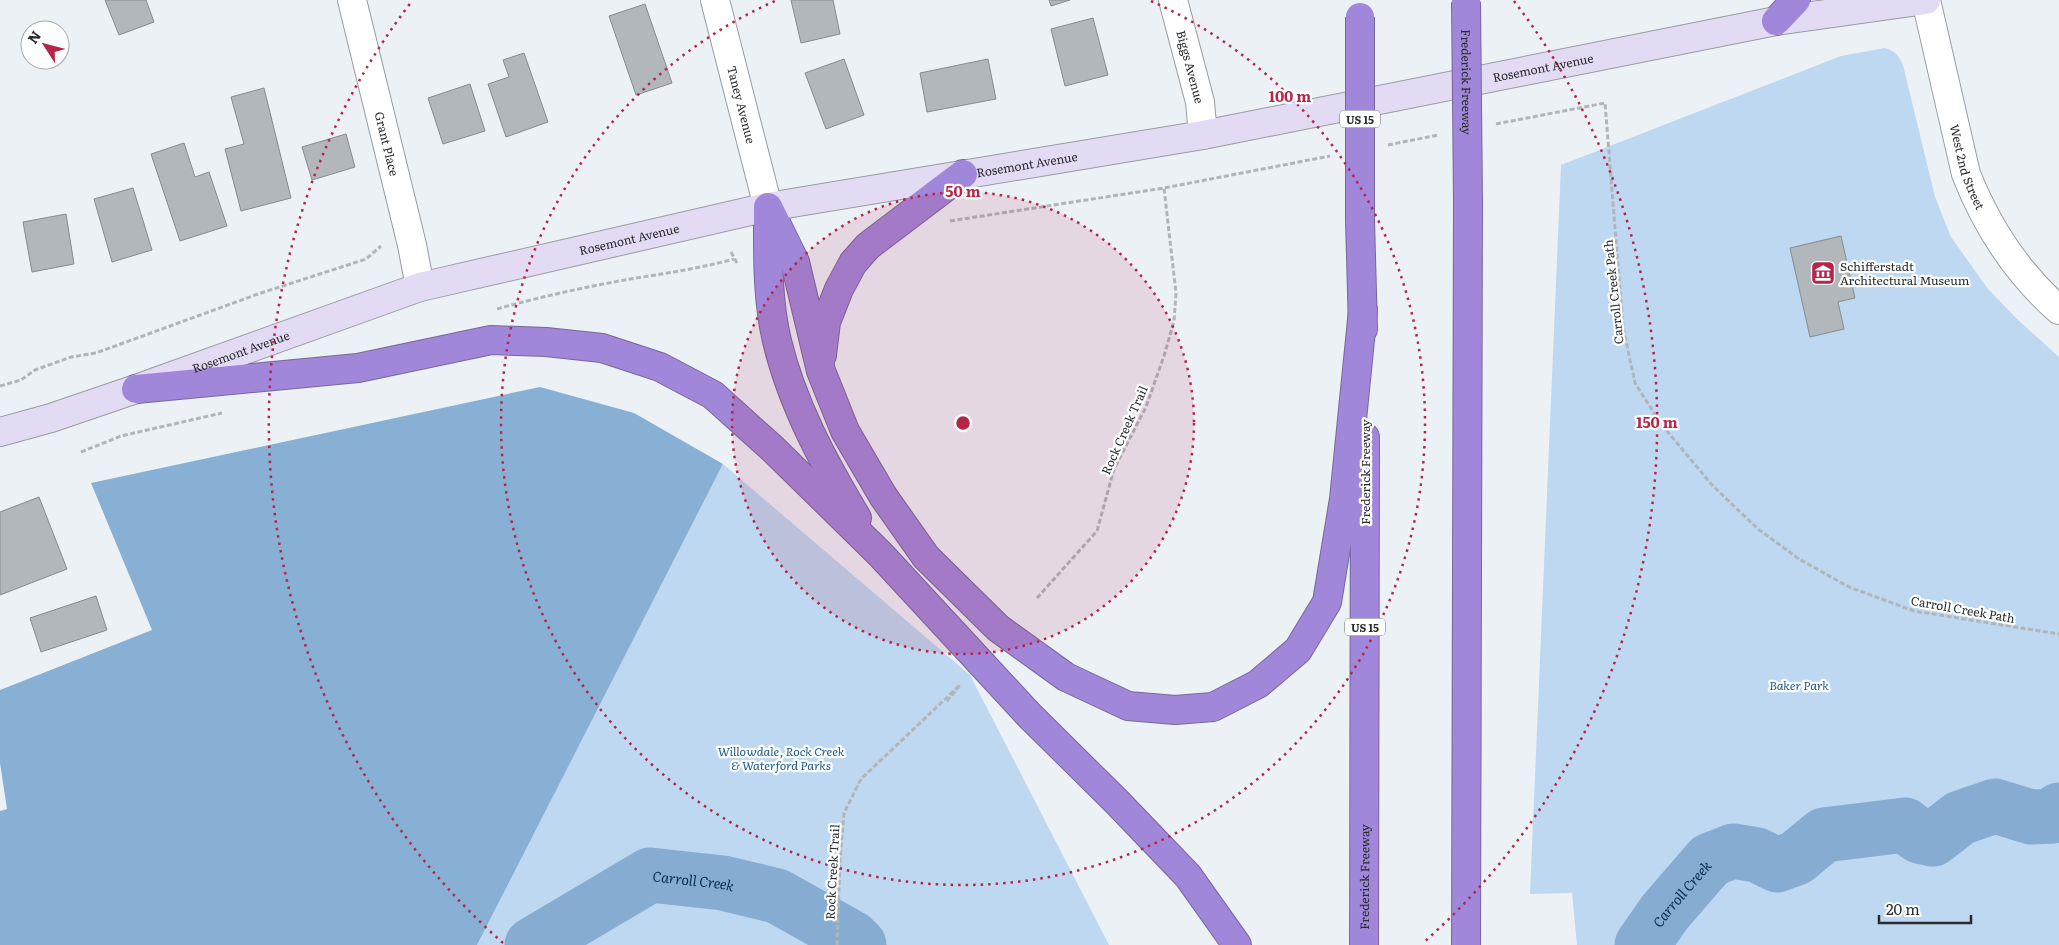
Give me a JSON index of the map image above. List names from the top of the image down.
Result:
{
  "streets": {
    "highway": ["Frederick Freeway", "US 15"],
    "main road": ["Rosemont Avenue"],
    "street": [
      "Biggs Avenue",
      "Taney Avenue",
      "Grant Place",
      "West 2nd Street"
    ],
    "path": ["Carroll Creek Path", "Rock Creek Trail"]
  },
  "crossings": [
    ["Biggs Avenue", "Rosemont Avenue"],
    ["Rosemont Avenue", "Taney Avenue"],
    ["Rosemont Avenue", "Grant Place"],
    ["Rosemont Avenue", "West 2nd Street"]
  ],
  "water": ["Carroll Creek"],
  "parks": ["Baker Park", "Willowdale, Rock Creek & Waterford Parks"],
  "places": {
    "museum": ["Schifferstadt Architectural Museum"]
  },
  "scale_bar": "20 m",
  "north": "top left",
  "rings": ["100 m", "50 m", "150 m"]
}
